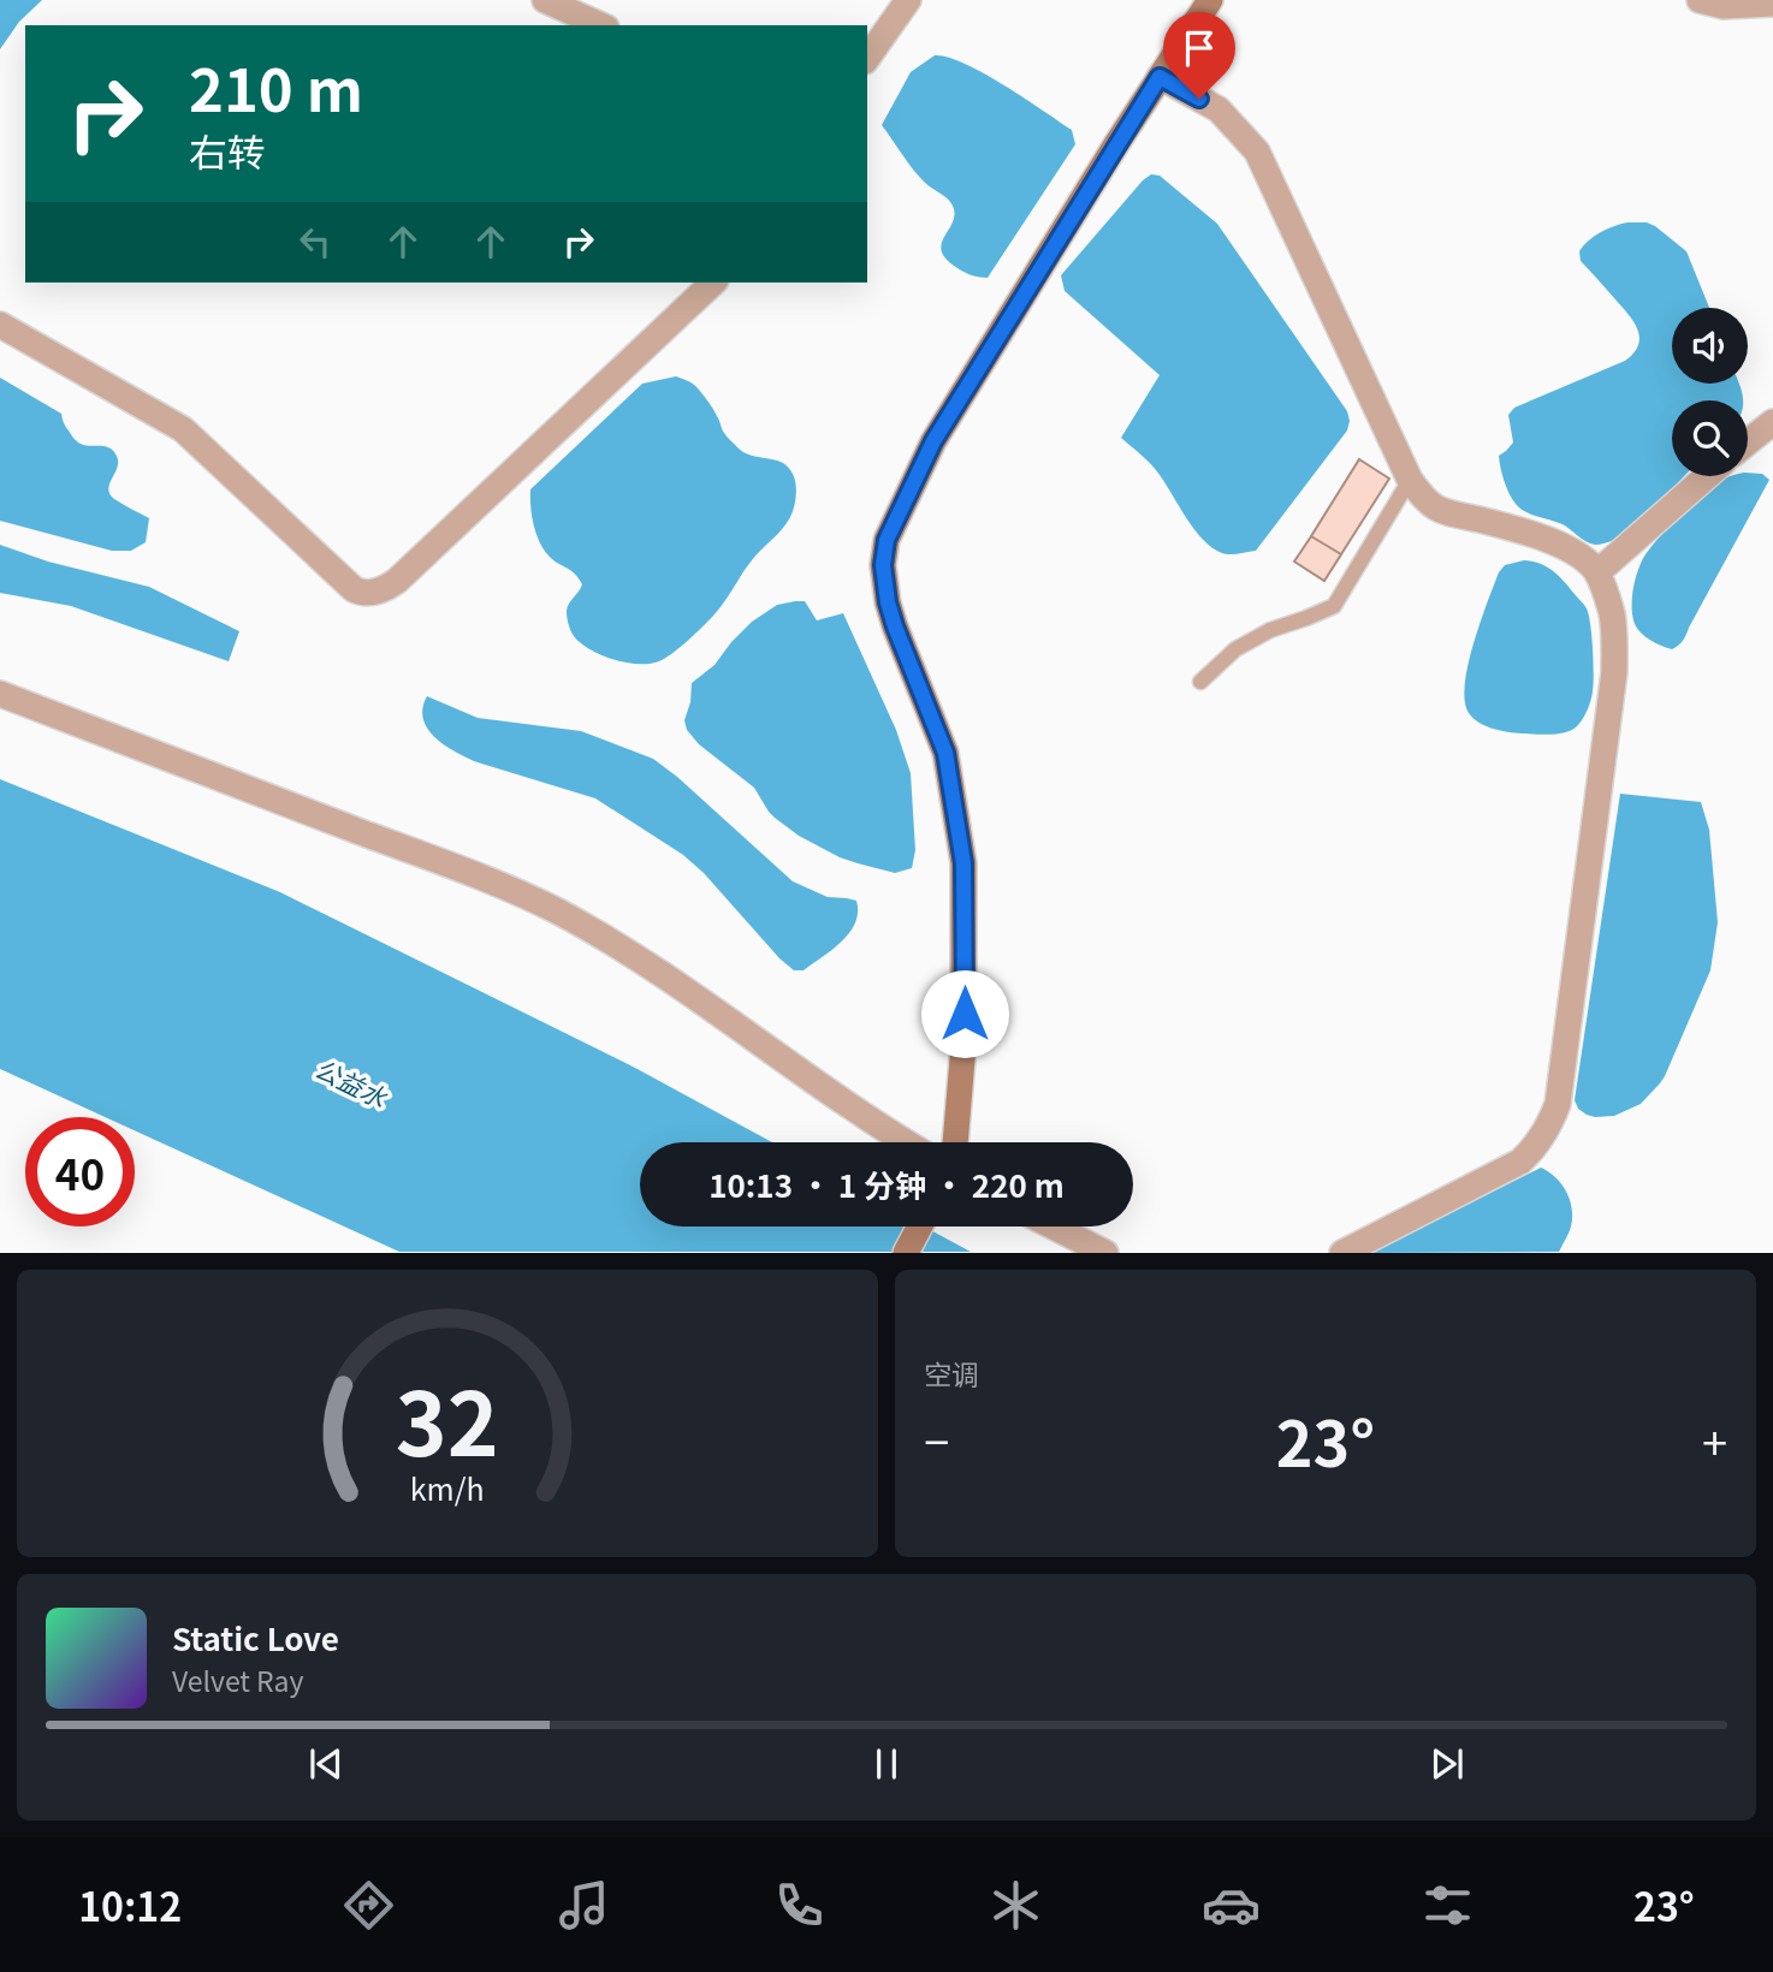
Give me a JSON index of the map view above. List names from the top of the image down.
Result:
{
  "water": ["公益水"],
  "page": {
    "turn": ["210 m", "右转"],
    "limit": "40",
    "trip": "10:13 · 1 分钟 · 220 m",
    "tile": "空调",
    "heat": ["−", "23°", "+"],
    "song": ["Static Love", "Velvet Ray"],
    "tabs": ["10:12", "23°"],
    "gauge": ["32", "km/h"]
  }
}
